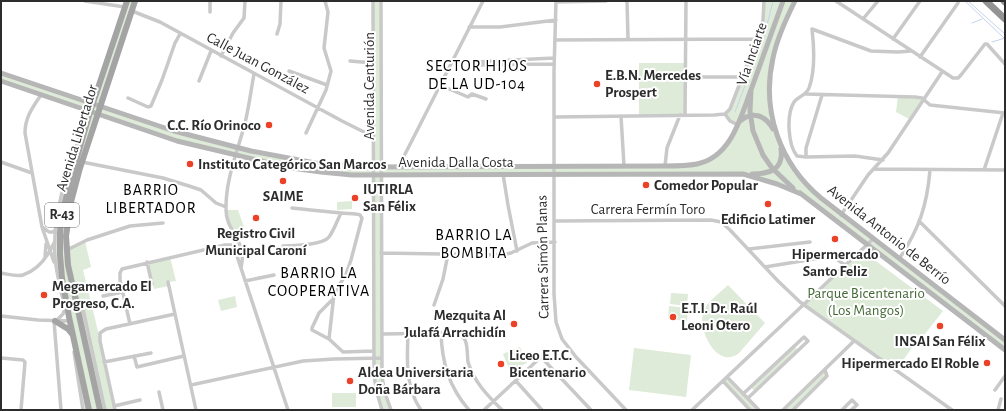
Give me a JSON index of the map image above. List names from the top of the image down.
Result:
{
  "streets": {
    "main road": ["Avenida Libertador", "R-43"],
    "street": [
      "Vía Inciarte",
      "Calle Juan González",
      "Avenida Centurión",
      "Avenida Dalla Costa",
      "Carrera Fermín Toro",
      "Avenida Antonio de Berrío",
      "Carrera Simón Planas"
    ]
  },
  "crossings": [
    ["Vía Inciarte", "Avenida Dalla Costa"],
    ["Vía Inciarte", "Avenida Antonio de Berrío"],
    ["Calle Juan González", "Avenida Centurión"],
    ["Calle Juan González", "Avenida Libertador"],
    ["Avenida Centurión", "Avenida Dalla Costa"],
    ["Avenida Libertador", "Avenida Dalla Costa"],
    ["Avenida Libertador", "R-43"],
    ["Avenida Dalla Costa", "Avenida Antonio de Berrío"],
    ["Avenida Dalla Costa", "Carrera Simón Planas"],
    ["Carrera Fermín Toro", "Carrera Simón Planas"]
  ],
  "districts": [
    "SECTOR HIJOS DE LA UD-104",
    "BARRIO LIBERTADOR",
    "BARRIO LA BOMBITA",
    "BARRIO LA COOPERATIVA"
  ],
  "parks": ["Parque Bicentenario (Los Mangos)"],
  "places": [
    "E.B.N. Mercedes Prospert",
    "C.C. Río Orinoco",
    "Instituto Categórico San Marcos",
    "SAIME",
    "Comedor Popular",
    "IUTIRLA San Félix",
    "Edificio Latimer",
    "Registro Civil Municipal Caroní",
    "Hipermercado Santo Feliz",
    "Megamercado El Progreso, C.A.",
    "E.T.I. Dr. Raúl Leoni Otero",
    "Mezquita Al Julafá Arrachidín",
    "INSAI San Félix",
    "Hipermercado El Roble",
    "Liceo E.T.C. Bicentenario",
    "Aldea Universitaria Doña Bárbara"
  ]
}
